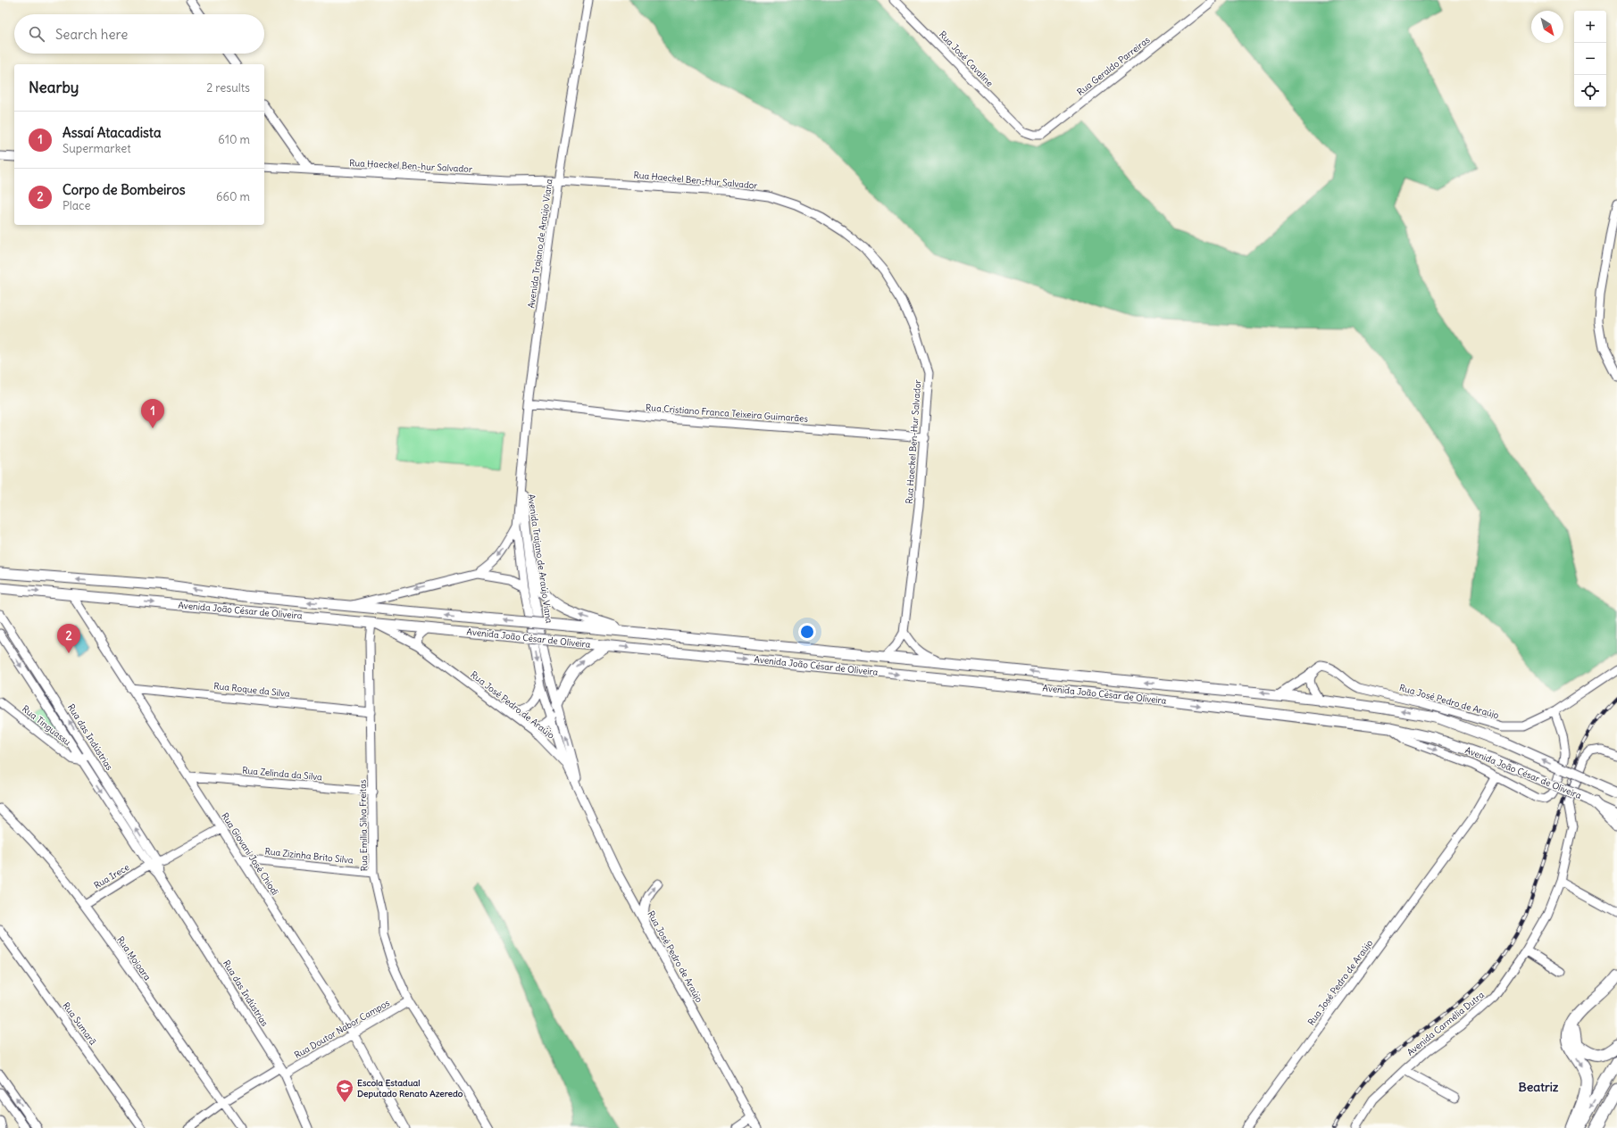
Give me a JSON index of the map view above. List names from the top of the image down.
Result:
{
  "streets": {
    "main road": ["Avenida João César de Oliveira"],
    "street": [
      "Rua José Cavaline",
      "Rua Geraldo Parreiras",
      "Rua Haeckel Ben-hur Salvador",
      "Rua Haeckel Ben-Hur Salvador",
      "Avenida Trajano de Araújo Viana",
      "Rua Cristiano Franca Teixeira Guimarães",
      "Rua Roque da Silva",
      "Rua José Pedro de Araújo",
      "Rua Tinguassu",
      "Rua das Indústrias",
      "Rua Zelinda da Silva",
      "Rua Emília Silva Freitas",
      "Rua Giovani José Chiodi",
      "Rua Zizinha Brito Silva",
      "Rua Irece",
      "Rua Mojoara",
      "Rua Sumarã",
      "Avenida Carmélia Dutra",
      "Rua Doutor Nabor Campos"
    ]
  },
  "crossings": [
    ["Rua José Cavaline", "Rua Geraldo Parreiras"],
    ["Rua Haeckel Ben-hur Salvador", "Rua Haeckel Ben-Hur Salvador"],
    ["Rua Haeckel Ben-hur Salvador", "Avenida Trajano de Araújo Viana"],
    ["Rua Haeckel Ben-Hur Salvador", "Avenida Trajano de Araújo Viana"],
    ["Rua Haeckel Ben-Hur Salvador", "Rua Cristiano Franca Teixeira Guimarães"],
    ["Rua Haeckel Ben-Hur Salvador", "Avenida João César de Oliveira"],
    ["Avenida Trajano de Araújo Viana", "Rua Cristiano Franca Teixeira Guimarães"],
    ["Avenida Trajano de Araújo Viana", "Avenida João César de Oliveira"],
    ["Avenida Trajano de Araújo Viana", "Rua José Pedro de Araújo"],
    ["Avenida João César de Oliveira", "Rua José Pedro de Araújo"],
    ["Avenida João César de Oliveira", "Rua Emília Silva Freitas"],
    ["Avenida João César de Oliveira", "Rua Giovani José Chiodi"],
    ["Rua Roque da Silva", "Rua Emília Silva Freitas"],
    ["Rua Roque da Silva", "Rua Giovani José Chiodi"],
    ["Rua José Pedro de Araújo", "Rua Emília Silva Freitas"],
    ["Rua Tinguassu", "Rua das Indústrias"],
    ["Rua das Indústrias", "Rua Irece"],
    ["Rua das Indústrias", "Rua Doutor Nabor Campos"],
    ["Rua Zelinda da Silva", "Rua Emília Silva Freitas"],
    ["Rua Zelinda da Silva", "Rua Giovani José Chiodi"],
    ["Rua Emília Silva Freitas", "Rua Zizinha Brito Silva"],
    ["Rua Emília Silva Freitas", "Rua Doutor Nabor Campos"],
    ["Rua Giovani José Chiodi", "Rua Zizinha Brito Silva"],
    ["Rua Giovani José Chiodi", "Rua Irece"],
    ["Rua Giovani José Chiodi", "Rua Doutor Nabor Campos"],
    ["Rua Irece", "Rua Mojoara"],
    ["Rua Mojoara", "Rua Doutor Nabor Campos"]
  ],
  "districts": ["Beatriz"],
  "places": {
    "school or university": ["Escola Estadual Deputado Renato Azeredo"]
  },
  "north": "bottom right",
  "page": {
    "map_buttons": ["+", "−"],
    "search": "Search here",
    "heading": ["Nearby", "2 results"],
    "list": [
      {
        "mark": "1",
        "name": "Assaí Atacadista",
        "note": "Supermarket",
        "value": "610 m"
      },
      {
        "mark": "2",
        "name": "Corpo de Bombeiros",
        "note": "Place",
        "value": "660 m"
      }
    ],
    "pins": ["1", "2"]
  }
}
